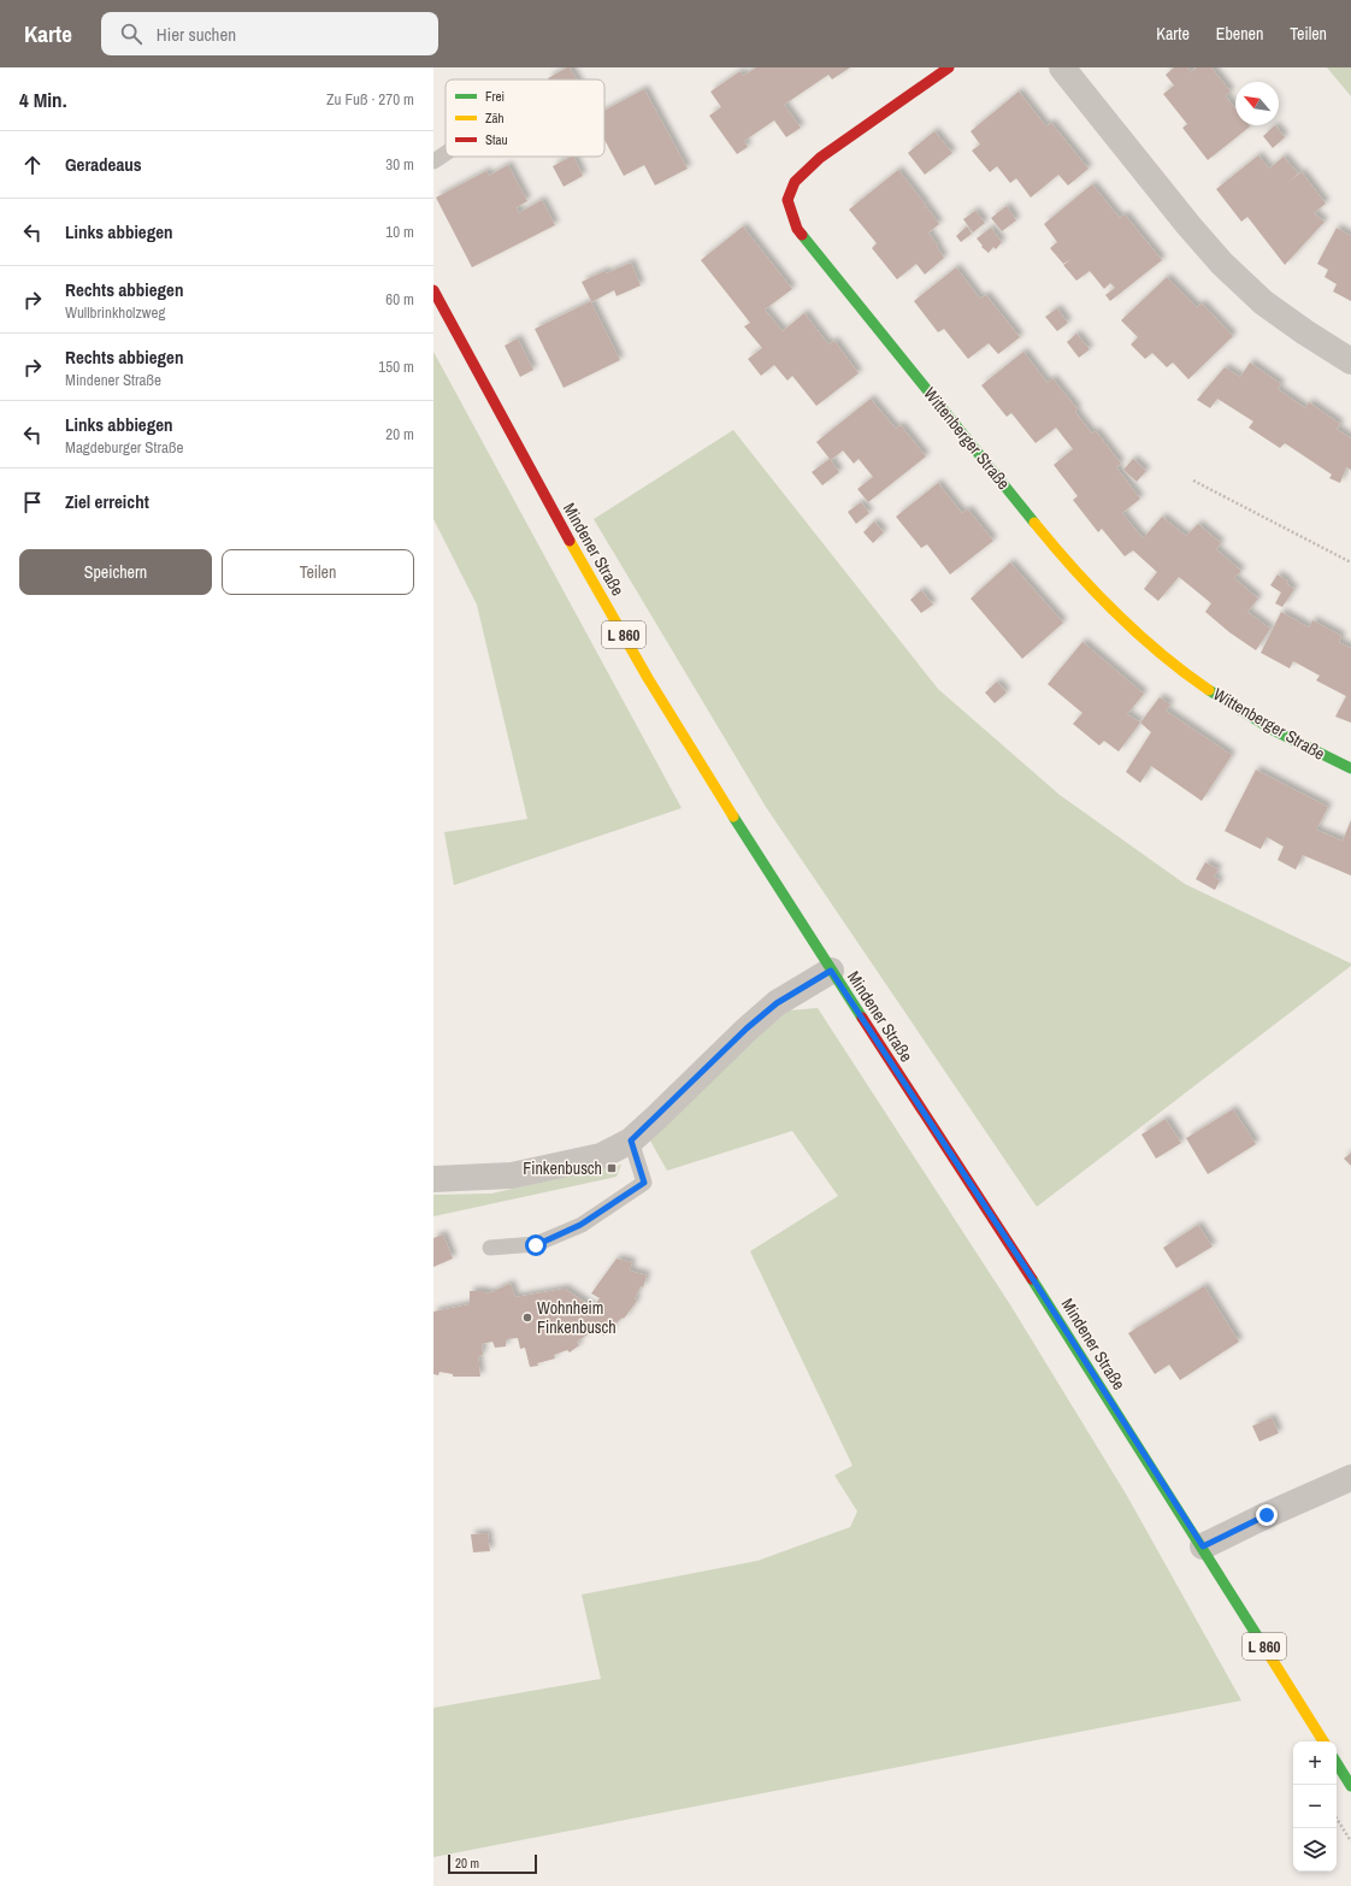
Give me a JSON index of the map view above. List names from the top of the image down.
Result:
{
  "streets": {
    "main road": ["Wittenberger Straße", "Mindener Straße", "L 860"]
  },
  "places": {
    "transit": ["Finkenbusch"],
    "other": ["Wohnheim Finkenbusch"]
  },
  "legend": ["Frei", "Zäh", "Stau"],
  "scale_bar": "20 m",
  "north": "top left",
  "page": {
    "header": "Karte",
    "search": "Hier suchen",
    "nav": ["Karte", "Ebenen", "Teilen"],
    "heading": ["4 Min.", "Zu Fuß · 270 m"],
    "list": [
      ["Geradeaus", "30 m"],
      ["Links abbiegen", "10 m"],
      ["Rechts abbiegen", "Wullbrinkholzweg", "60 m"],
      ["Rechts abbiegen", "Mindener Straße", "150 m"],
      ["Links abbiegen", "Magdeburger Straße", "20 m"],
      "Ziel erreicht"
    ],
    "buttons": ["Speichern", "Teilen"],
    "map_buttons": ["+", "−"],
    "scale": "20 m"
  }
}
